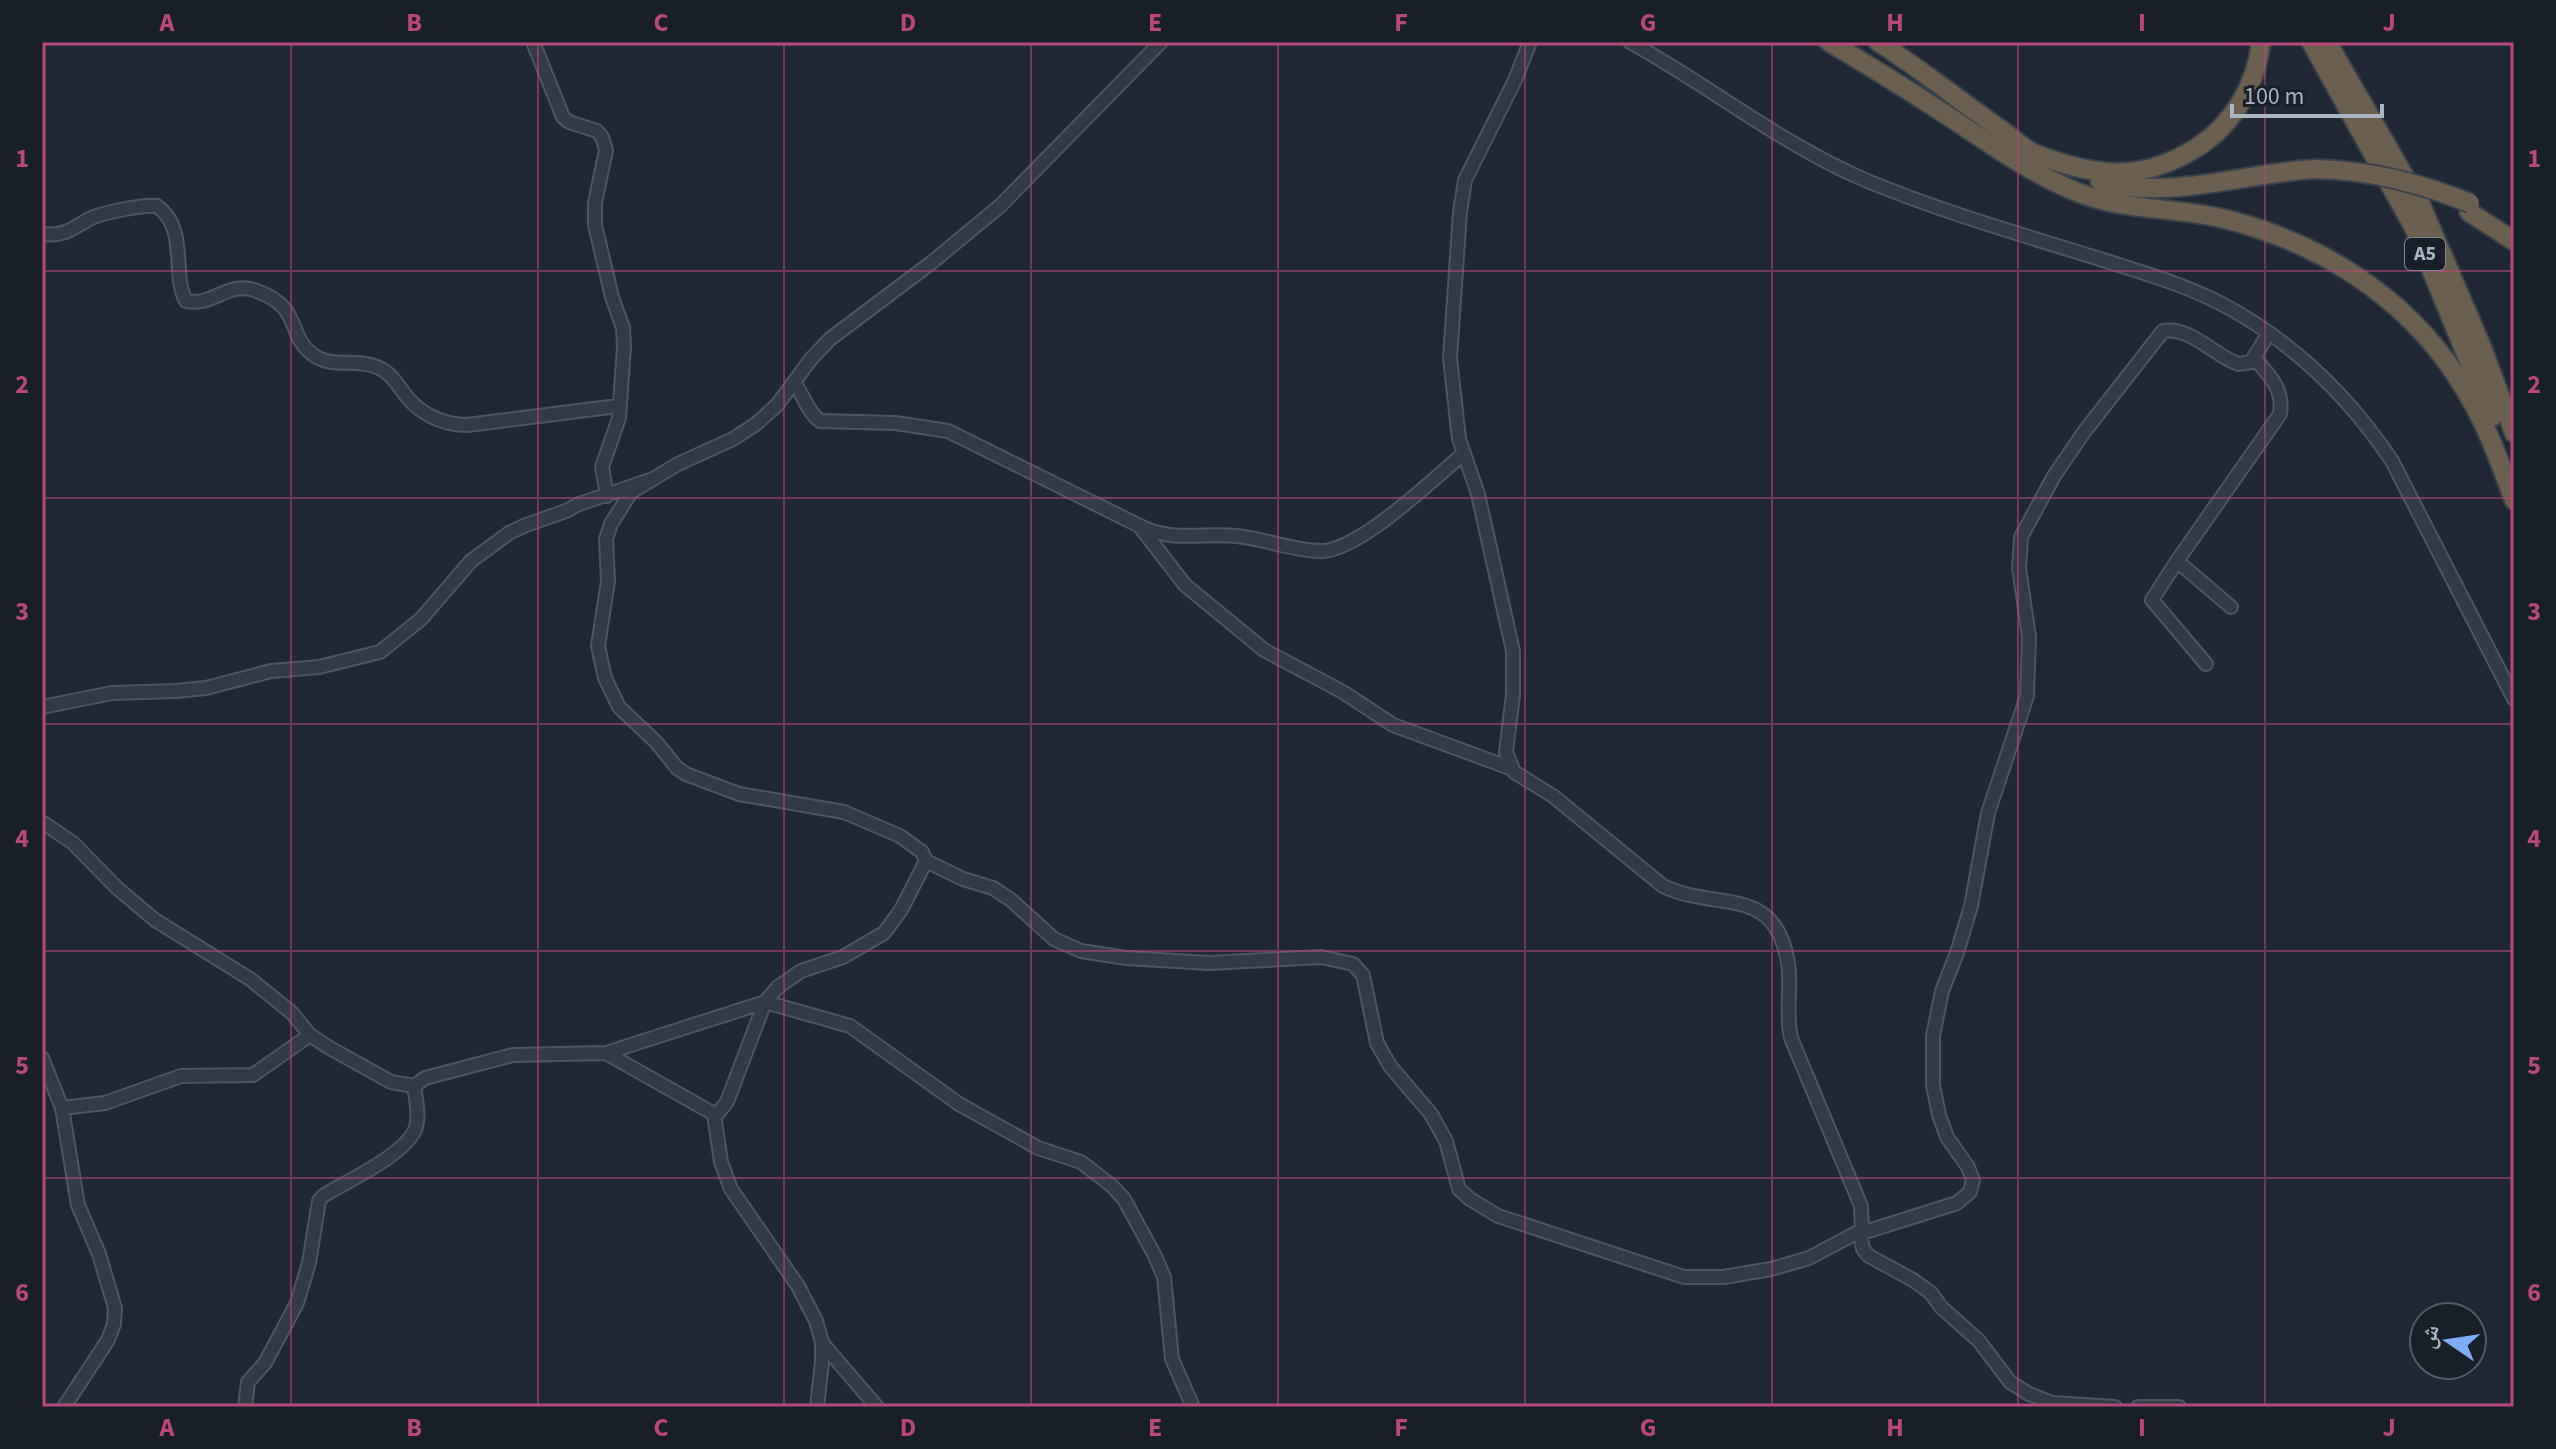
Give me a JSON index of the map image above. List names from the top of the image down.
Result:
{
  "streets": {
    "highway": ["A5"]
  },
  "scale_bar": "100 m",
  "north": "left",
  "grid": {
    "columns": [
      "A",
      "B",
      "C",
      "D",
      "E",
      "F",
      "G",
      "H",
      "I",
      "J"
    ],
    "rows": [
      "1",
      "2",
      "3",
      "4",
      "5",
      "6"
    ]
  }
}
